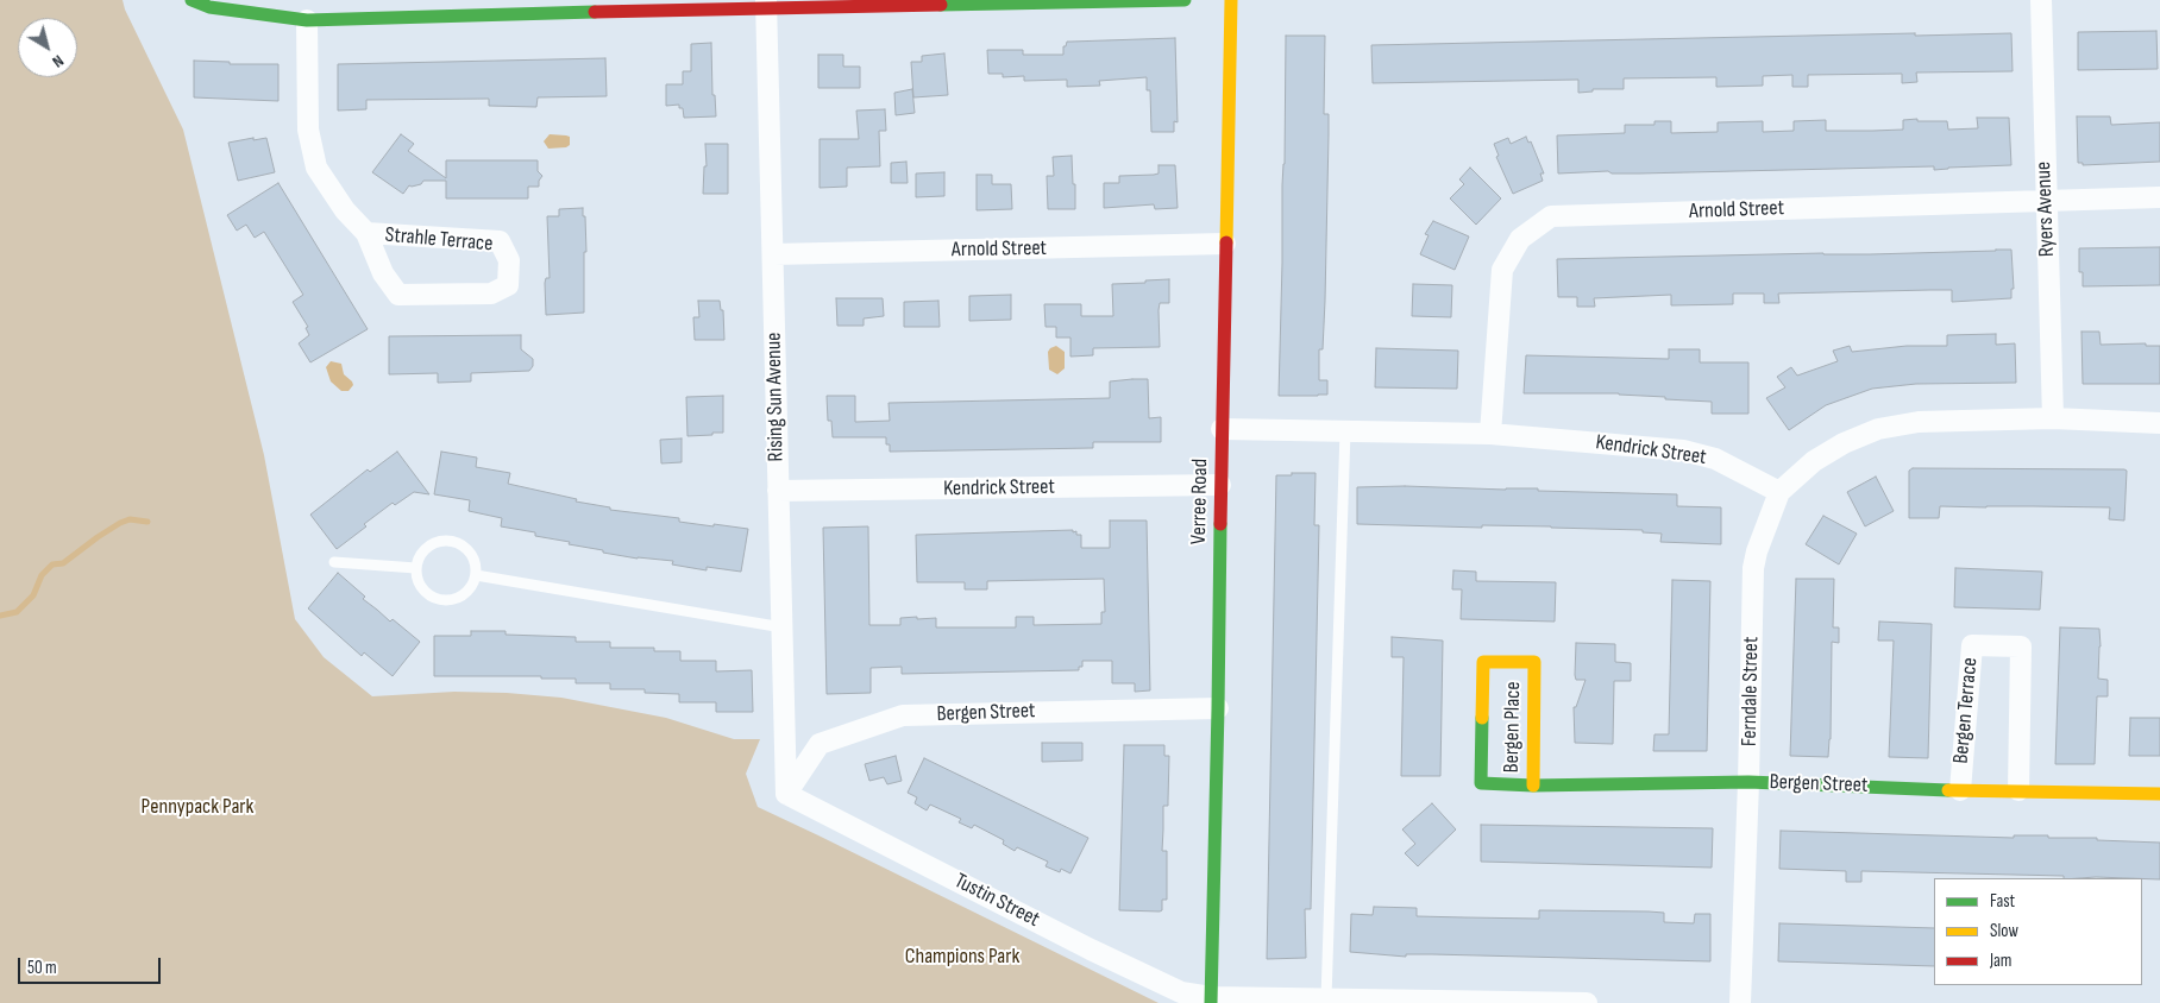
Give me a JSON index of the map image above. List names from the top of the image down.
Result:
{
  "streets": {
    "street": [
      "Ryers Avenue",
      "Arnold Street",
      "Strahle Terrace",
      "Rising Sun Avenue",
      "Kendrick Street",
      "Verree Road",
      "Ferndale Street",
      "Bergen Terrace",
      "Bergen Street",
      "Bergen Place",
      "Tustin Street"
    ]
  },
  "crossings": [
    ["Ryers Avenue", "Arnold Street"],
    ["Arnold Street", "Rising Sun Avenue"],
    ["Arnold Street", "Kendrick Street"],
    ["Arnold Street", "Verree Road"],
    ["Rising Sun Avenue", "Kendrick Street"],
    ["Rising Sun Avenue", "Bergen Street"],
    ["Rising Sun Avenue", "Tustin Street"],
    ["Kendrick Street", "Verree Road"],
    ["Kendrick Street", "Ferndale Street"],
    ["Verree Road", "Bergen Street"],
    ["Verree Road", "Tustin Street"],
    ["Ferndale Street", "Bergen Street"],
    ["Bergen Terrace", "Bergen Street"],
    ["Bergen Street", "Bergen Place"],
    ["Bergen Street", "Tustin Street"]
  ],
  "parks": ["Pennypack Park", "Champions Park"],
  "legend": ["Fast", "Slow", "Jam"],
  "scale_bar": "50 m",
  "north": "bottom right"
}
